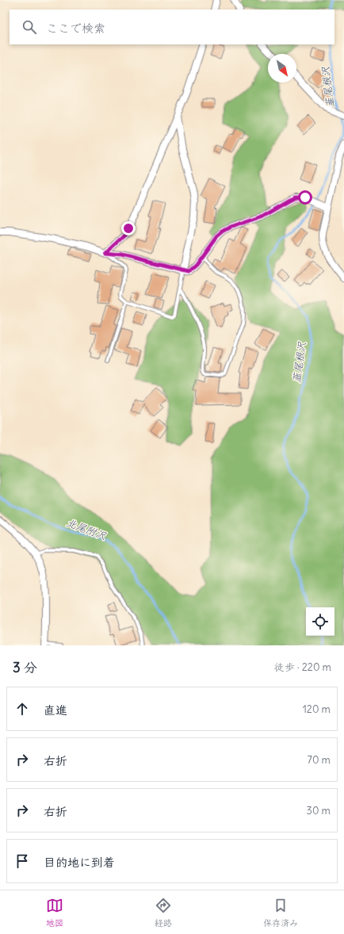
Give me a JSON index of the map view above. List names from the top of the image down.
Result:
{
  "water": ["韮尾根沢", "北尾附沢"],
  "north": "bottom right",
  "page": {
    "search": "ここで検索",
    "heading": ["3 分", "徒歩 · 220 m"],
    "list": [
      ["直進", "120 m"],
      ["右折", "70 m"],
      ["右折", "30 m"],
      "目的地に到着"
    ],
    "nav": ["地図", "経路", "保存済み"]
  }
}
